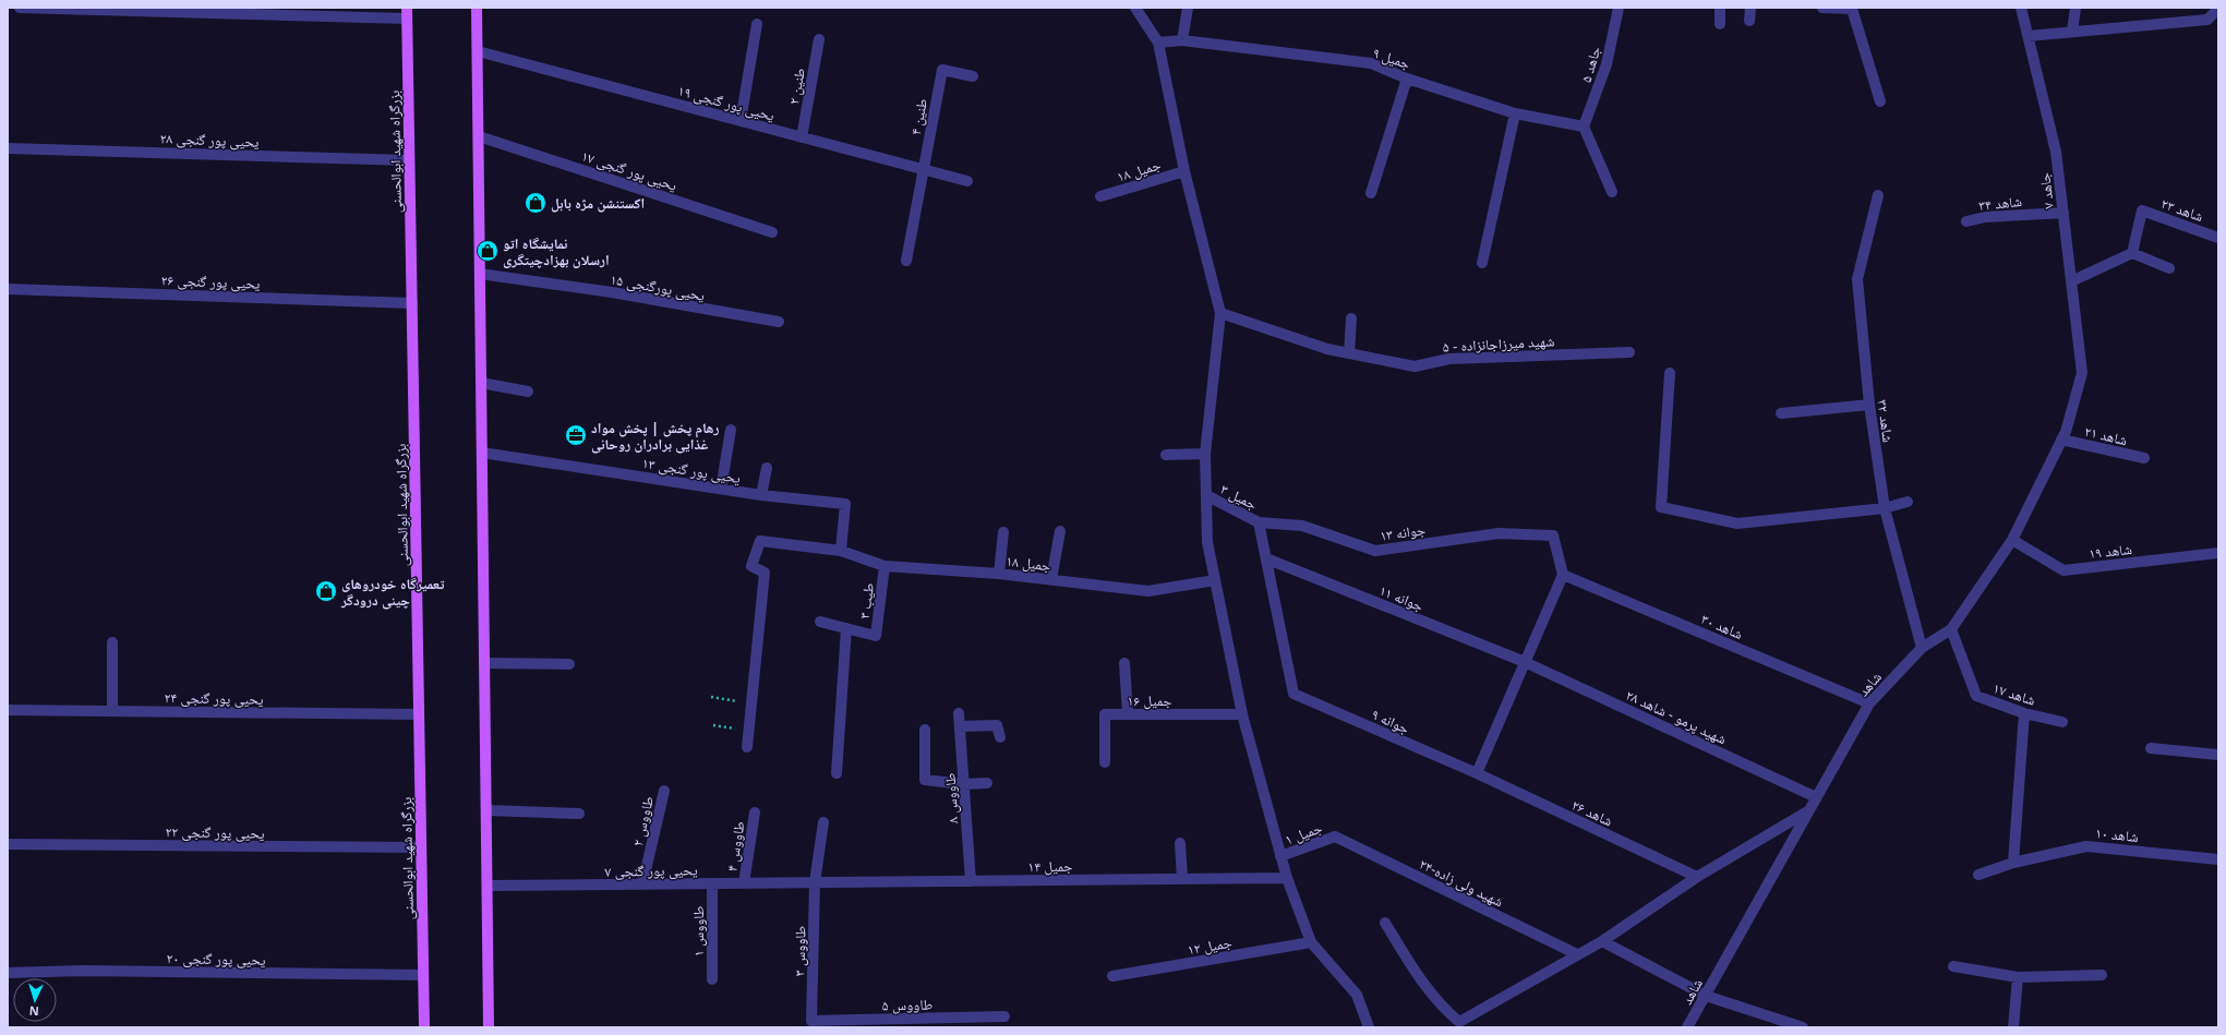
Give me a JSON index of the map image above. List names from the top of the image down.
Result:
{
  "streets": {
    "main road": ["بزرگراه شهید ابوالحسنی"],
    "street": [
      "جمیل ۹",
      "جاهد ۵",
      "طنین ۲",
      "یحیی پور گنجی ۱۹",
      "طنین ۴",
      "یحیی پور گنجی ۲۸",
      "یحیی پور گنجی ۱۷",
      "جمیل ۱۸",
      "جاهد ۷",
      "شاهد ۳۴",
      "شاهد ۲۳",
      "یحیی پور گنجی ۲۶",
      "یحیی پورگنجی ۱۵",
      "شهید میرزاجانزاده - ۵",
      "شاهد ۳۲",
      "شاهد ۲۱",
      "یحیی پور گنجی ۱۳",
      "جمیل ۳",
      "جوانه ۱۳",
      "شاهد ۱۹",
      "جوانه ۱۱",
      "طیب ۳",
      "شاهد ۳۰",
      "شاهد",
      "شاهد ۱۷",
      "یحیی پور گنجی ۲۴",
      "جمیل ۱۶",
      "شهید پرمو - شاهد ۲۸",
      "جوانه ۹",
      "طاووس ۸",
      "شاهد ۲۶",
      "طاووس ۲",
      "یحیی پور گنجی ۲۲",
      "جمیل ۱",
      "شاهد ۱۰",
      "طاووس ۴",
      "جمیل ۱۴",
      "یحیی پور گنجی ۷",
      "شهید ولی زاده-۲۴",
      "طاووس ۱",
      "جمیل ۱۲",
      "طاووس ۳",
      "یحیی پور گنجی ۲۰",
      "طاووس ۵"
    ]
  },
  "crossings": [
    ["جمیل ۹", "جاهد ۵"],
    ["طنین ۲", "یحیی پور گنجی ۱۹"],
    ["یحیی پور گنجی ۱۹", "طنین ۴"],
    ["یحیی پور گنجی ۲۸", "بزرگراه شهید ابوالحسنی"],
    ["بزرگراه شهید ابوالحسنی", "یحیی پور گنجی ۲۶"],
    ["بزرگراه شهید ابوالحسنی", "یحیی پور گنجی ۲۴"],
    ["بزرگراه شهید ابوالحسنی", "یحیی پور گنجی ۲۲"],
    ["بزرگراه شهید ابوالحسنی", "یحیی پور گنجی ۲۰"],
    ["جمیل ۱۸", "یحیی پور گنجی ۱۳"],
    ["جمیل ۱۸", "طیب ۳"],
    ["جاهد ۷", "شاهد ۳۴"],
    ["جاهد ۷", "شاهد"],
    ["شاهد ۳۲", "شاهد"],
    ["شاهد ۲۱", "شاهد"],
    ["جمیل ۳", "جوانه ۱۳"],
    ["جوانه ۱۳", "شاهد ۳۰"],
    ["شاهد ۱۹", "شاهد"],
    ["جوانه ۱۱", "شهید پرمو - شاهد ۲۸"],
    ["جوانه ۱۱", "جوانه ۹"],
    ["شاهد ۳۰", "شاهد"],
    ["شاهد", "شاهد ۱۷"],
    ["شاهد", "شهید پرمو - شاهد ۲۸"],
    ["جوانه ۹", "شاهد ۲۶"],
    ["طاووس ۸", "جمیل ۱۴"],
    ["طاووس ۲", "یحیی پور گنجی ۷"],
    ["جمیل ۱", "شهید ولی زاده-۲۴"],
    ["طاووس ۴", "یحیی پور گنجی ۷"],
    ["جمیل ۱۴", "یحیی پور گنجی ۷"],
    ["جمیل ۱۴", "طاووس ۳"],
    ["یحیی پور گنجی ۷", "طاووس ۱"],
    ["یحیی پور گنجی ۷", "طاووس ۳"],
    ["طاووس ۳", "طاووس ۵"]
  ],
  "places": {
    "shop": ["اکستنشن مژه بابل", "نمایشگاه اتو ارسلان بهزادچیتگری", "تعمیرگاه خودروهای چینی درودگر"],
    "office": ["رهام پخش | پخش مواد غذایی برادران روحانی"]
  },
  "north": "bottom"
}
